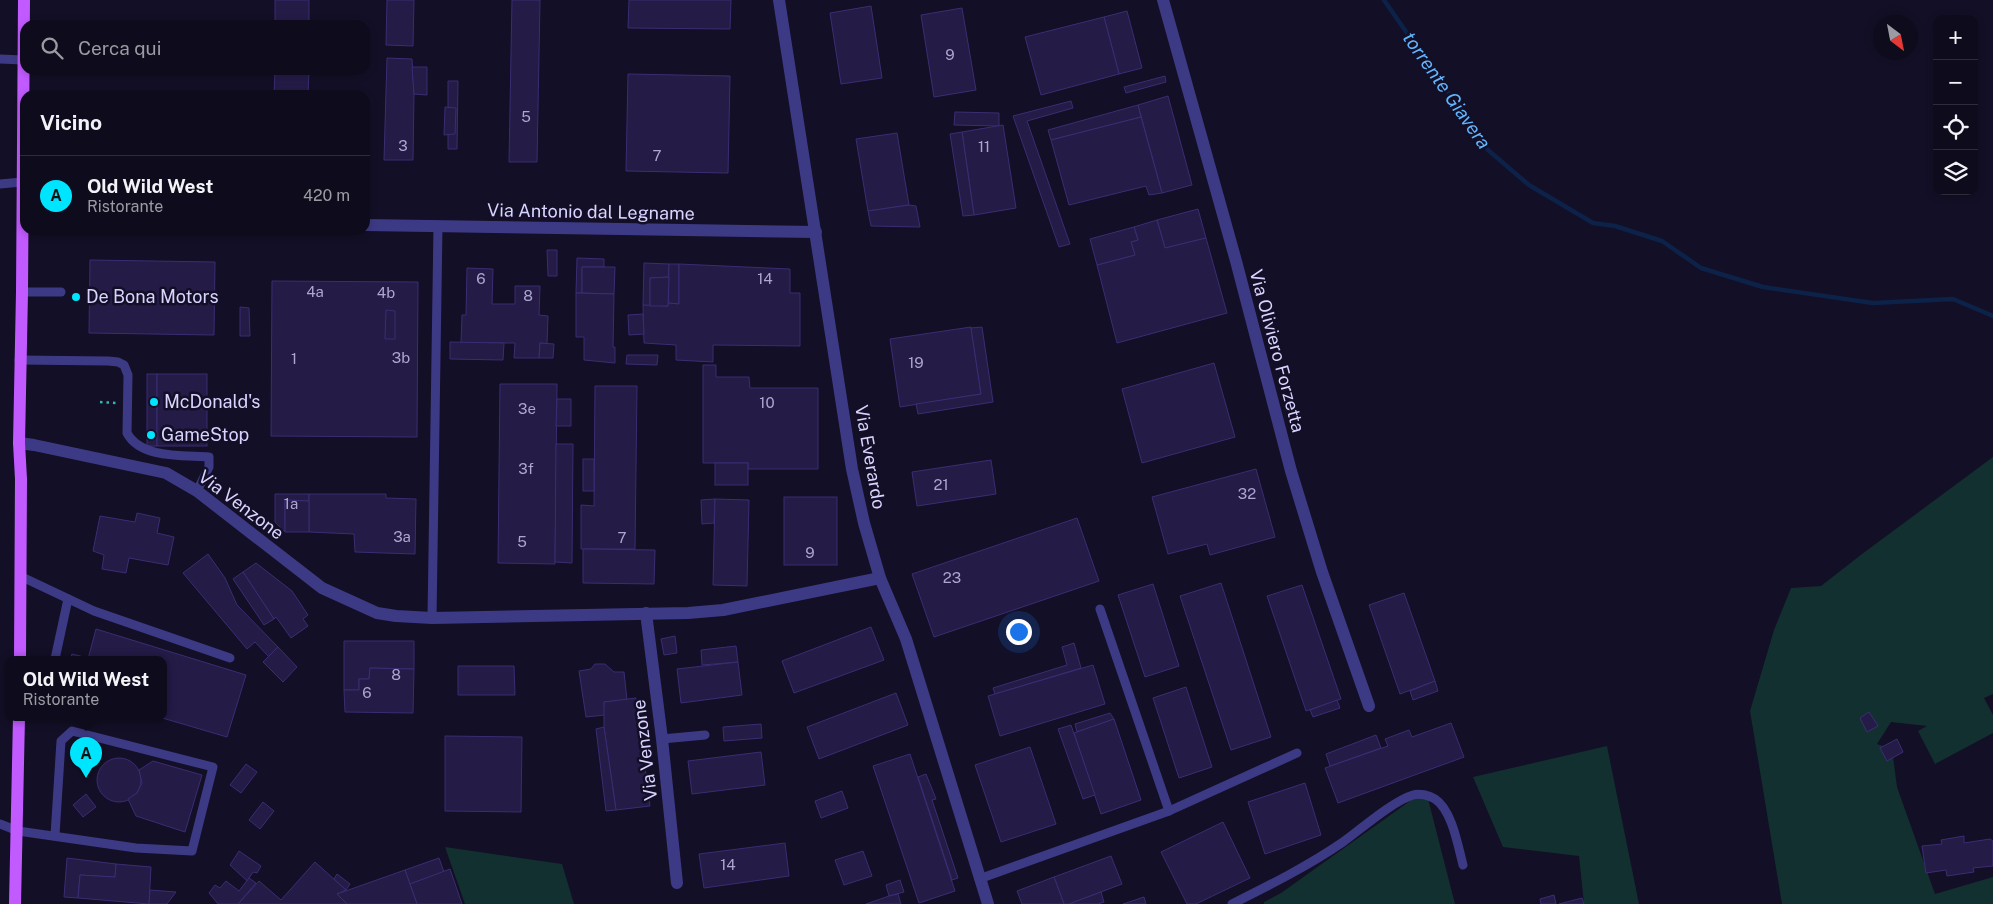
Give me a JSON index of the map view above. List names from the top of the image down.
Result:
{
  "streets": {
    "street": [
      "Via Antonio dal Legname",
      "Via Oliviero Forzetta",
      "Via Everardo",
      "Via Venzone"
    ]
  },
  "crossings": [
    ["Via Antonio dal Legname", "Via Everardo"],
    ["Via Everardo", "Via Venzone"]
  ],
  "water": ["torrente Giavera"],
  "places": ["De Bona Motors", "McDonald's", "GameStop"],
  "house_numbers": [
    "9",
    "5",
    "3",
    "11",
    "7",
    "6",
    "14",
    "4a",
    "4b",
    "8",
    "3b",
    "1",
    "19",
    "10",
    "3e",
    "3f",
    "21",
    "32",
    "1a",
    "3a",
    "7",
    "5",
    "9",
    "23",
    "8",
    "6",
    "14"
  ],
  "north": "bottom right",
  "page": {
    "map_buttons": ["+", "−"],
    "search": "Cerca qui",
    "heading": "Vicino",
    "list": [
      {
        "mark": "A",
        "name": "Old Wild West",
        "note": "Ristorante",
        "value": "420 m"
      }
    ],
    "popup": ["Old Wild West", "Ristorante"],
    "pins": "A"
  }
}
